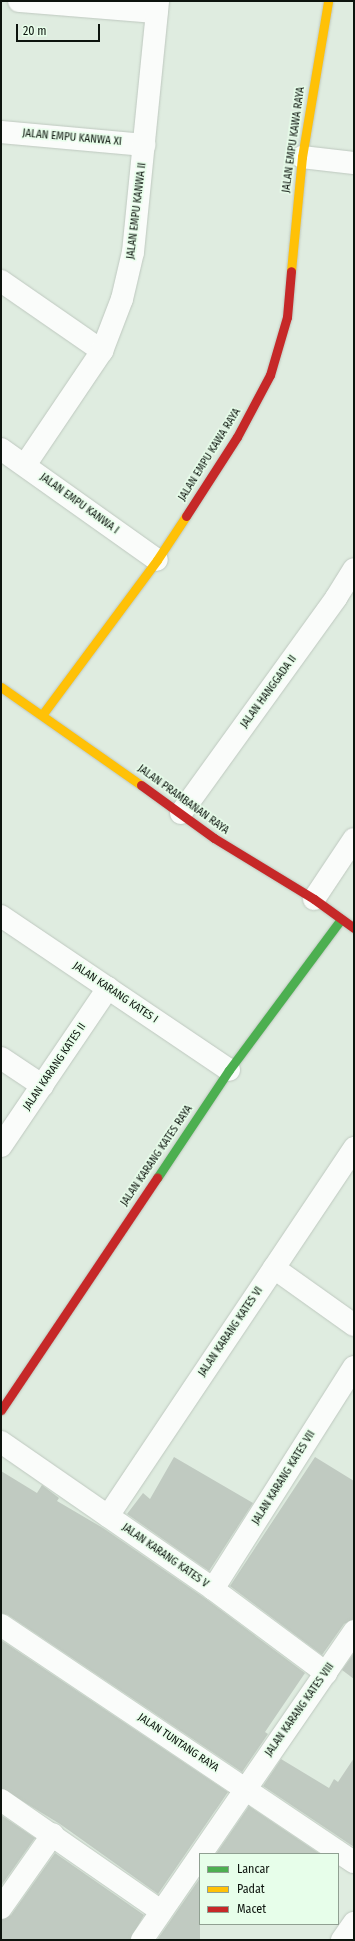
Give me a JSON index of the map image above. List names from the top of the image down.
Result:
{
  "streets": {
    "street": [
      "JALAN EMPU KANWA XI",
      "JALAN EMPU KAWA RAYA",
      "JALAN EMPU KANWA II",
      "JALAN EMPU KANWA I",
      "JALAN HANGGADA II",
      "JALAN PRAMBANAN RAYA",
      "JALAN KARANG KATES I",
      "JALAN KARANG KATES II",
      "JALAN KARANG KATES RAYA",
      "JALAN KARANG KATES VI",
      "JALAN KARANG KATES VII",
      "JALAN KARANG KATES V",
      "JALAN KARANG KATES VIII",
      "JALAN TUNTANG RAYA"
    ]
  },
  "crossings": [
    ["JALAN EMPU KANWA XI", "JALAN EMPU KANWA II"],
    ["JALAN EMPU KAWA RAYA", "JALAN EMPU KANWA I"],
    ["JALAN EMPU KAWA RAYA", "JALAN PRAMBANAN RAYA"],
    ["JALAN EMPU KANWA II", "JALAN EMPU KANWA I"],
    ["JALAN HANGGADA II", "JALAN PRAMBANAN RAYA"],
    ["JALAN PRAMBANAN RAYA", "JALAN KARANG KATES RAYA"],
    ["JALAN KARANG KATES I", "JALAN KARANG KATES II"],
    ["JALAN KARANG KATES I", "JALAN KARANG KATES RAYA"],
    ["JALAN KARANG KATES VI", "JALAN KARANG KATES V"],
    ["JALAN KARANG KATES VII", "JALAN KARANG KATES V"],
    ["JALAN KARANG KATES V", "JALAN KARANG KATES VIII"],
    ["JALAN KARANG KATES VIII", "JALAN TUNTANG RAYA"]
  ],
  "legend": ["Lancar", "Padat", "Macet"],
  "scale_bar": "20 m"
}
